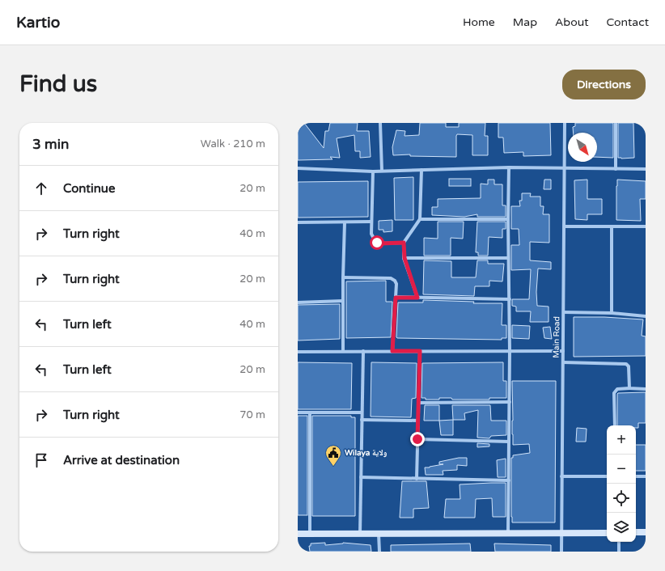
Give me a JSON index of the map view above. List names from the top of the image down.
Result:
{
  "streets": {
    "street": ["Main Road"]
  },
  "places": {
    "public building": ["Wilaya ولاية"]
  },
  "north": "bottom right",
  "page": {
    "header": "Kartio",
    "nav": [
      "Home",
      "Map",
      "About",
      "Contact"
    ],
    "buttons": "Directions",
    "title": "Find us",
    "heading": ["3 min", "Walk · 210 m"],
    "list": [
      ["Continue", "20 m"],
      ["Turn right", "40 m"],
      ["Turn right", "20 m"],
      ["Turn left", "40 m"],
      ["Turn left", "20 m"],
      ["Turn right", "70 m"],
      "Arrive at destination"
    ],
    "map_buttons": ["+", "−"]
  }
}
